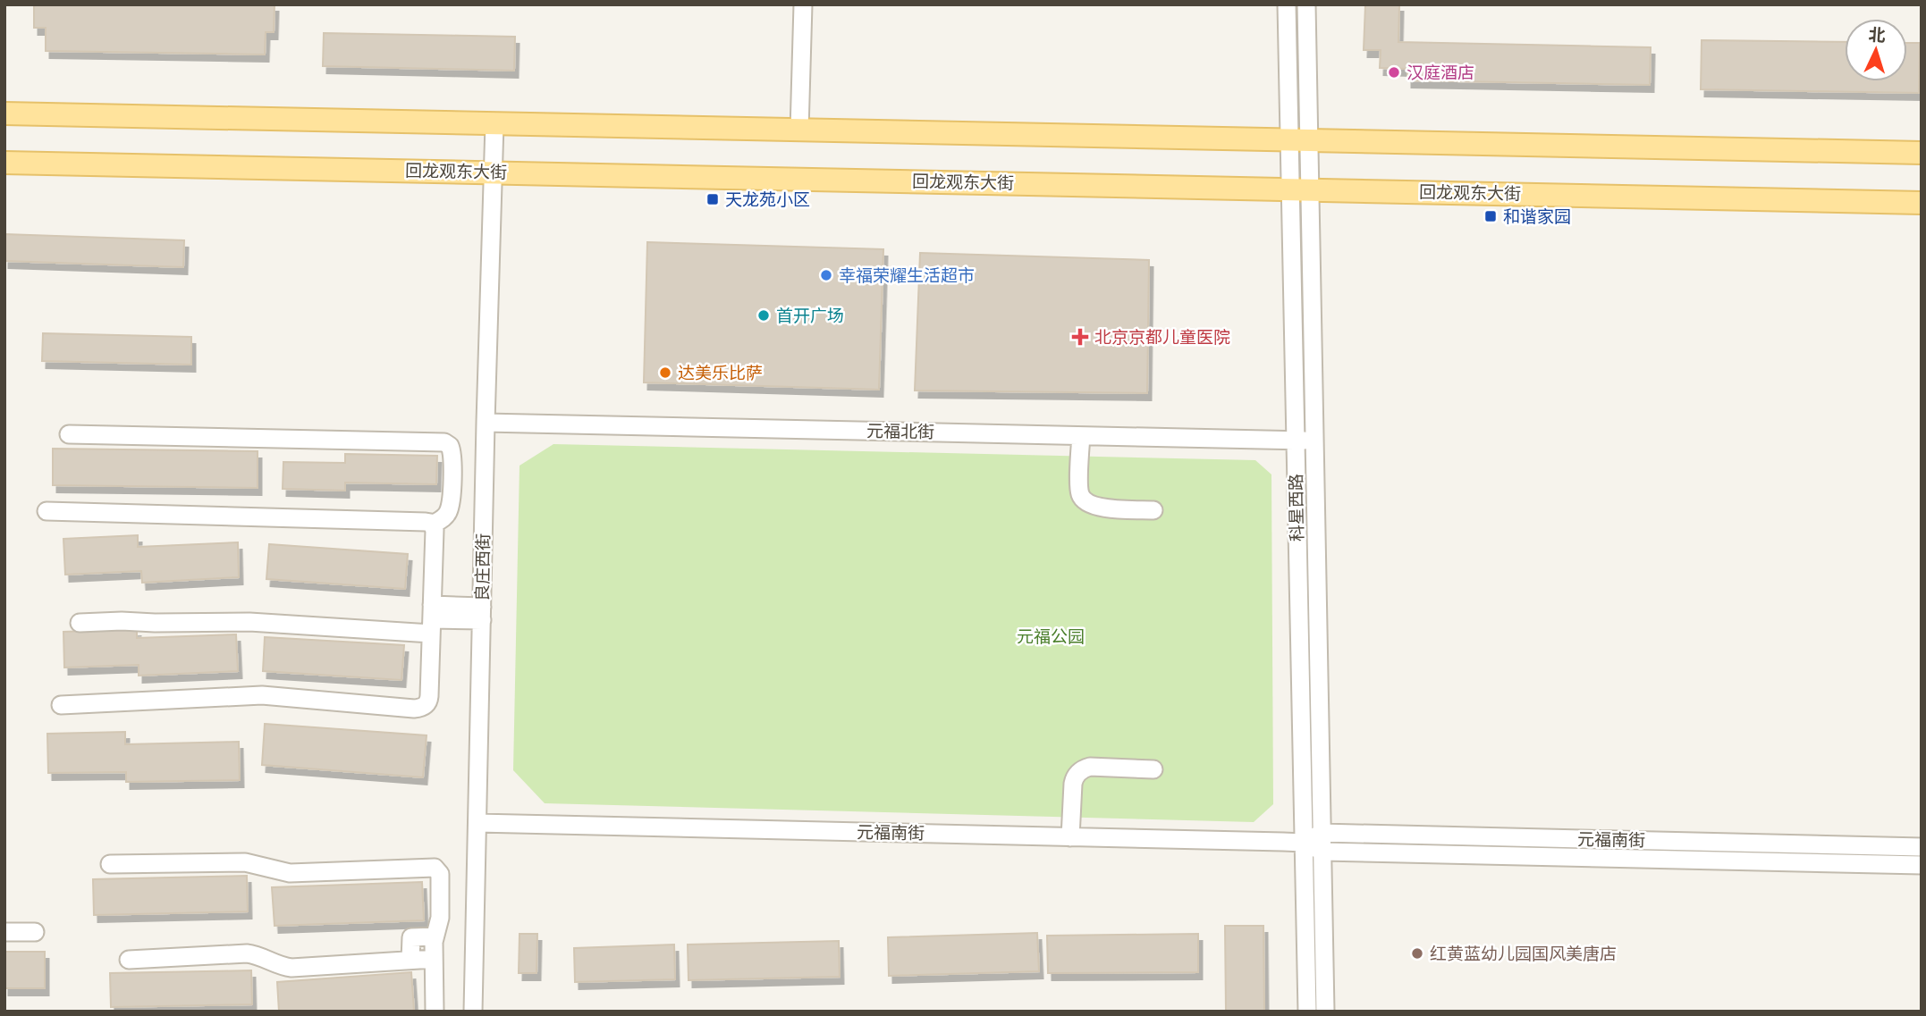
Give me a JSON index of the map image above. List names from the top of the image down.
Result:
{
  "streets": {
    "main road": ["回龙观东大街"],
    "street": [
      "元福北街",
      "科星西路",
      "良庄西街",
      "元福南街"
    ]
  },
  "crossings": [
    ["回龙观东大街", "科星西路"],
    ["回龙观东大街", "良庄西街"],
    ["元福北街", "科星西路"],
    ["元福北街", "良庄西街"],
    ["科星西路", "元福南街"],
    ["良庄西街", "元福南街"]
  ],
  "parks": ["元福公园"],
  "places": {
    "other": [
      "汉庭酒店",
      "幸福荣耀生活超市",
      "首开广场",
      "达美乐比萨",
      "红黄蓝幼儿园国风美唐店"
    ],
    "transit": ["天龙苑小区", "和谐家园"],
    "health": ["北京京都儿童医院"]
  },
  "north": "top"
}
